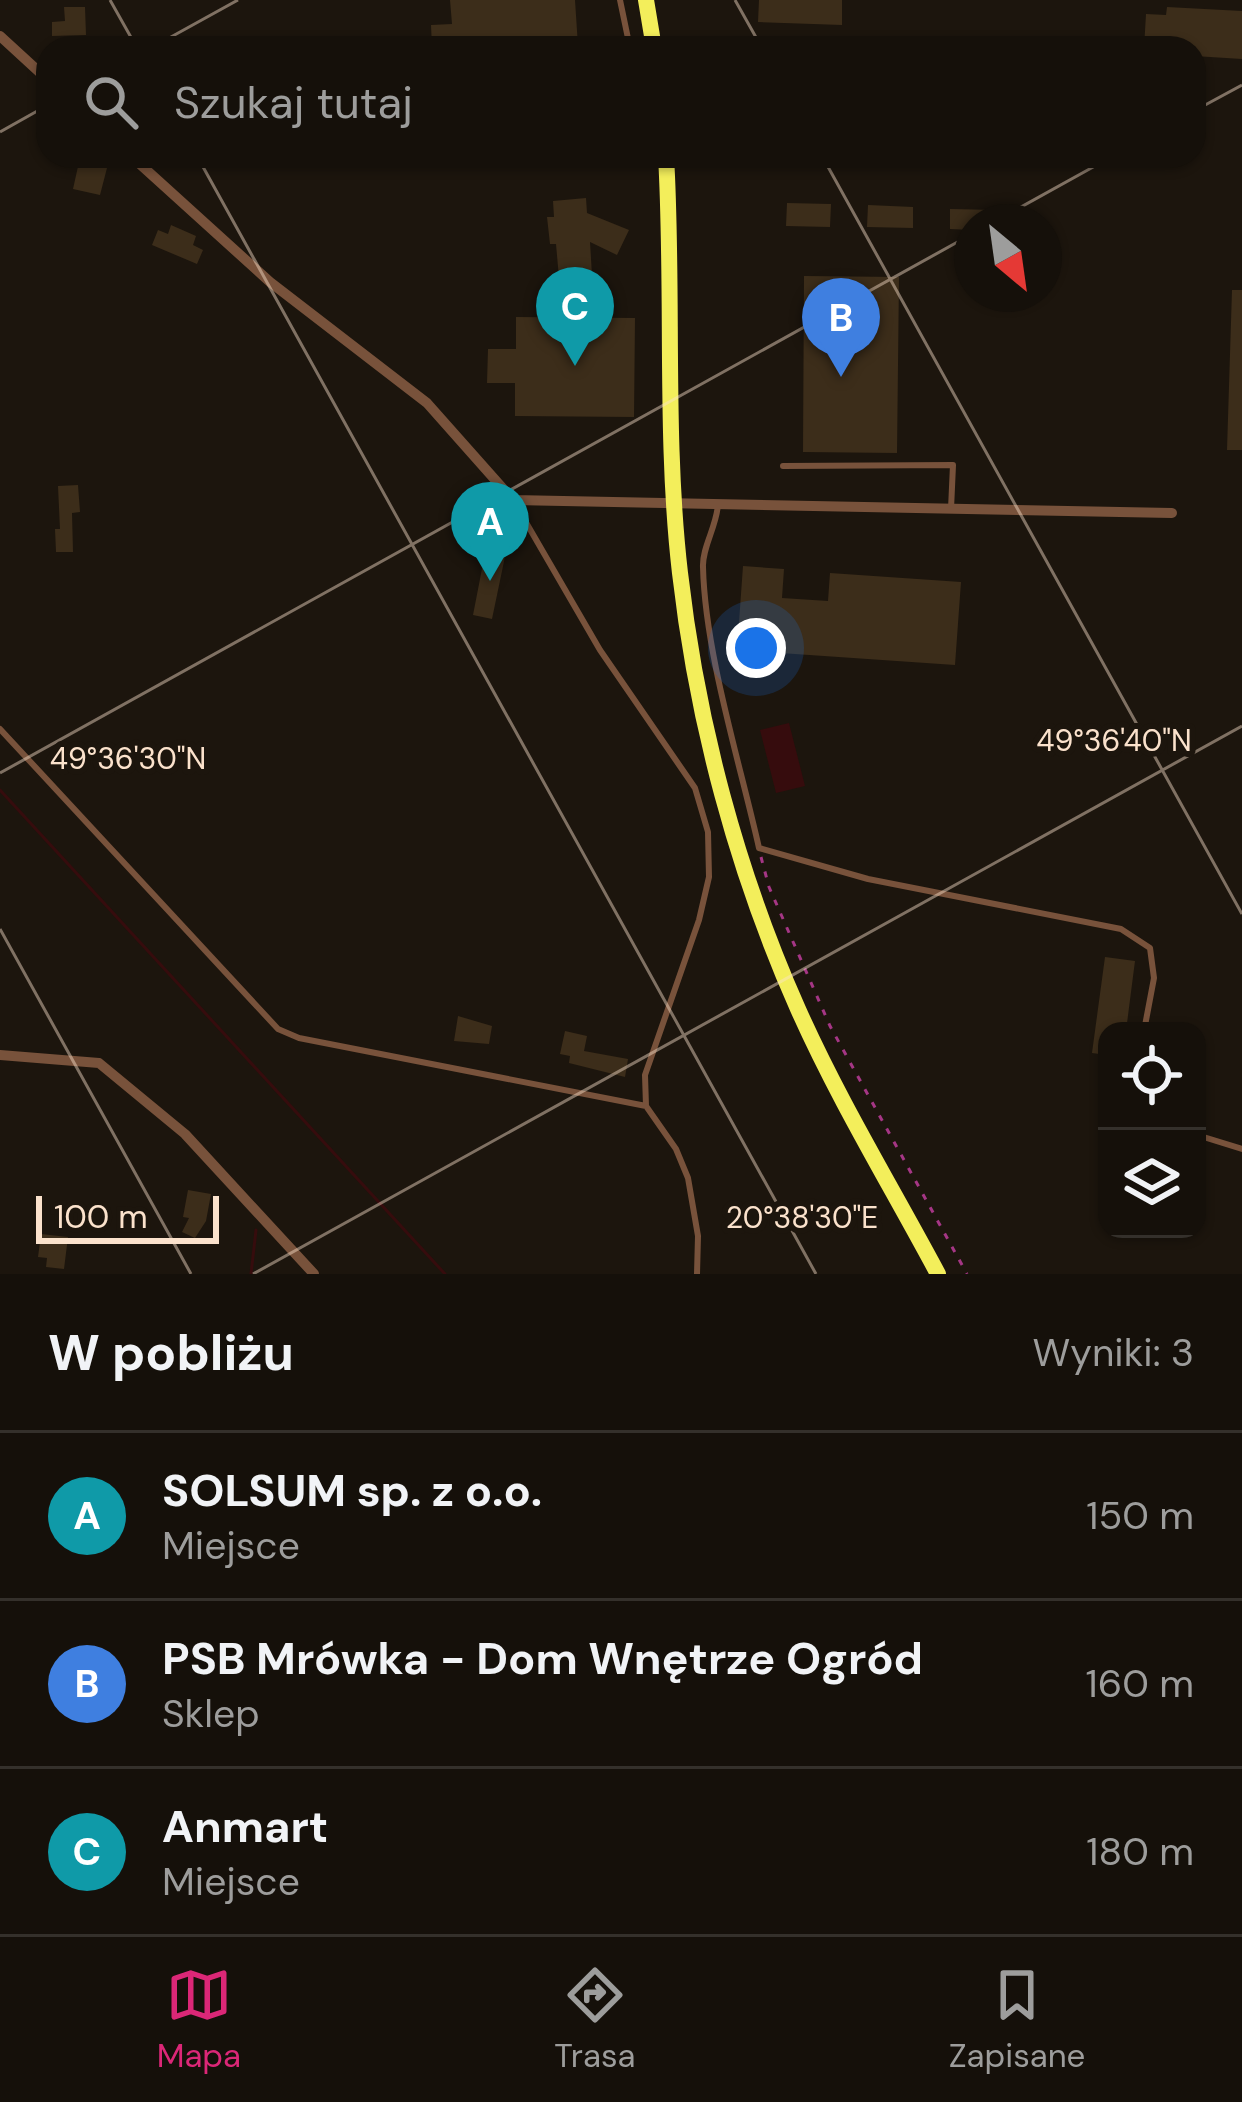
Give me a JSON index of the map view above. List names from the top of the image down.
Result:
{
  "scale_bar": "100 m",
  "north": "bottom right",
  "page": {
    "search": "Szukaj tutaj",
    "pins": ["C", "B", "A"],
    "scale": "100 m",
    "heading": ["W pobliżu", "Wyniki: 3"],
    "list": [
      {
        "mark": "A",
        "name": "SOLSUM sp. z o.o.",
        "note": "Miejsce",
        "value": "150 m"
      },
      {
        "mark": "B",
        "name": "PSB Mrówka - Dom Wnętrze Ogród",
        "note": "Sklep",
        "value": "160 m"
      },
      {
        "mark": "C",
        "name": "Anmart",
        "note": "Miejsce",
        "value": "180 m"
      }
    ],
    "nav": ["Mapa", "Trasa", "Zapisane"]
  },
  "coordinates": ["49°36'40\"N", "49°36'30\"N", "20°38'30\"E"]
}
